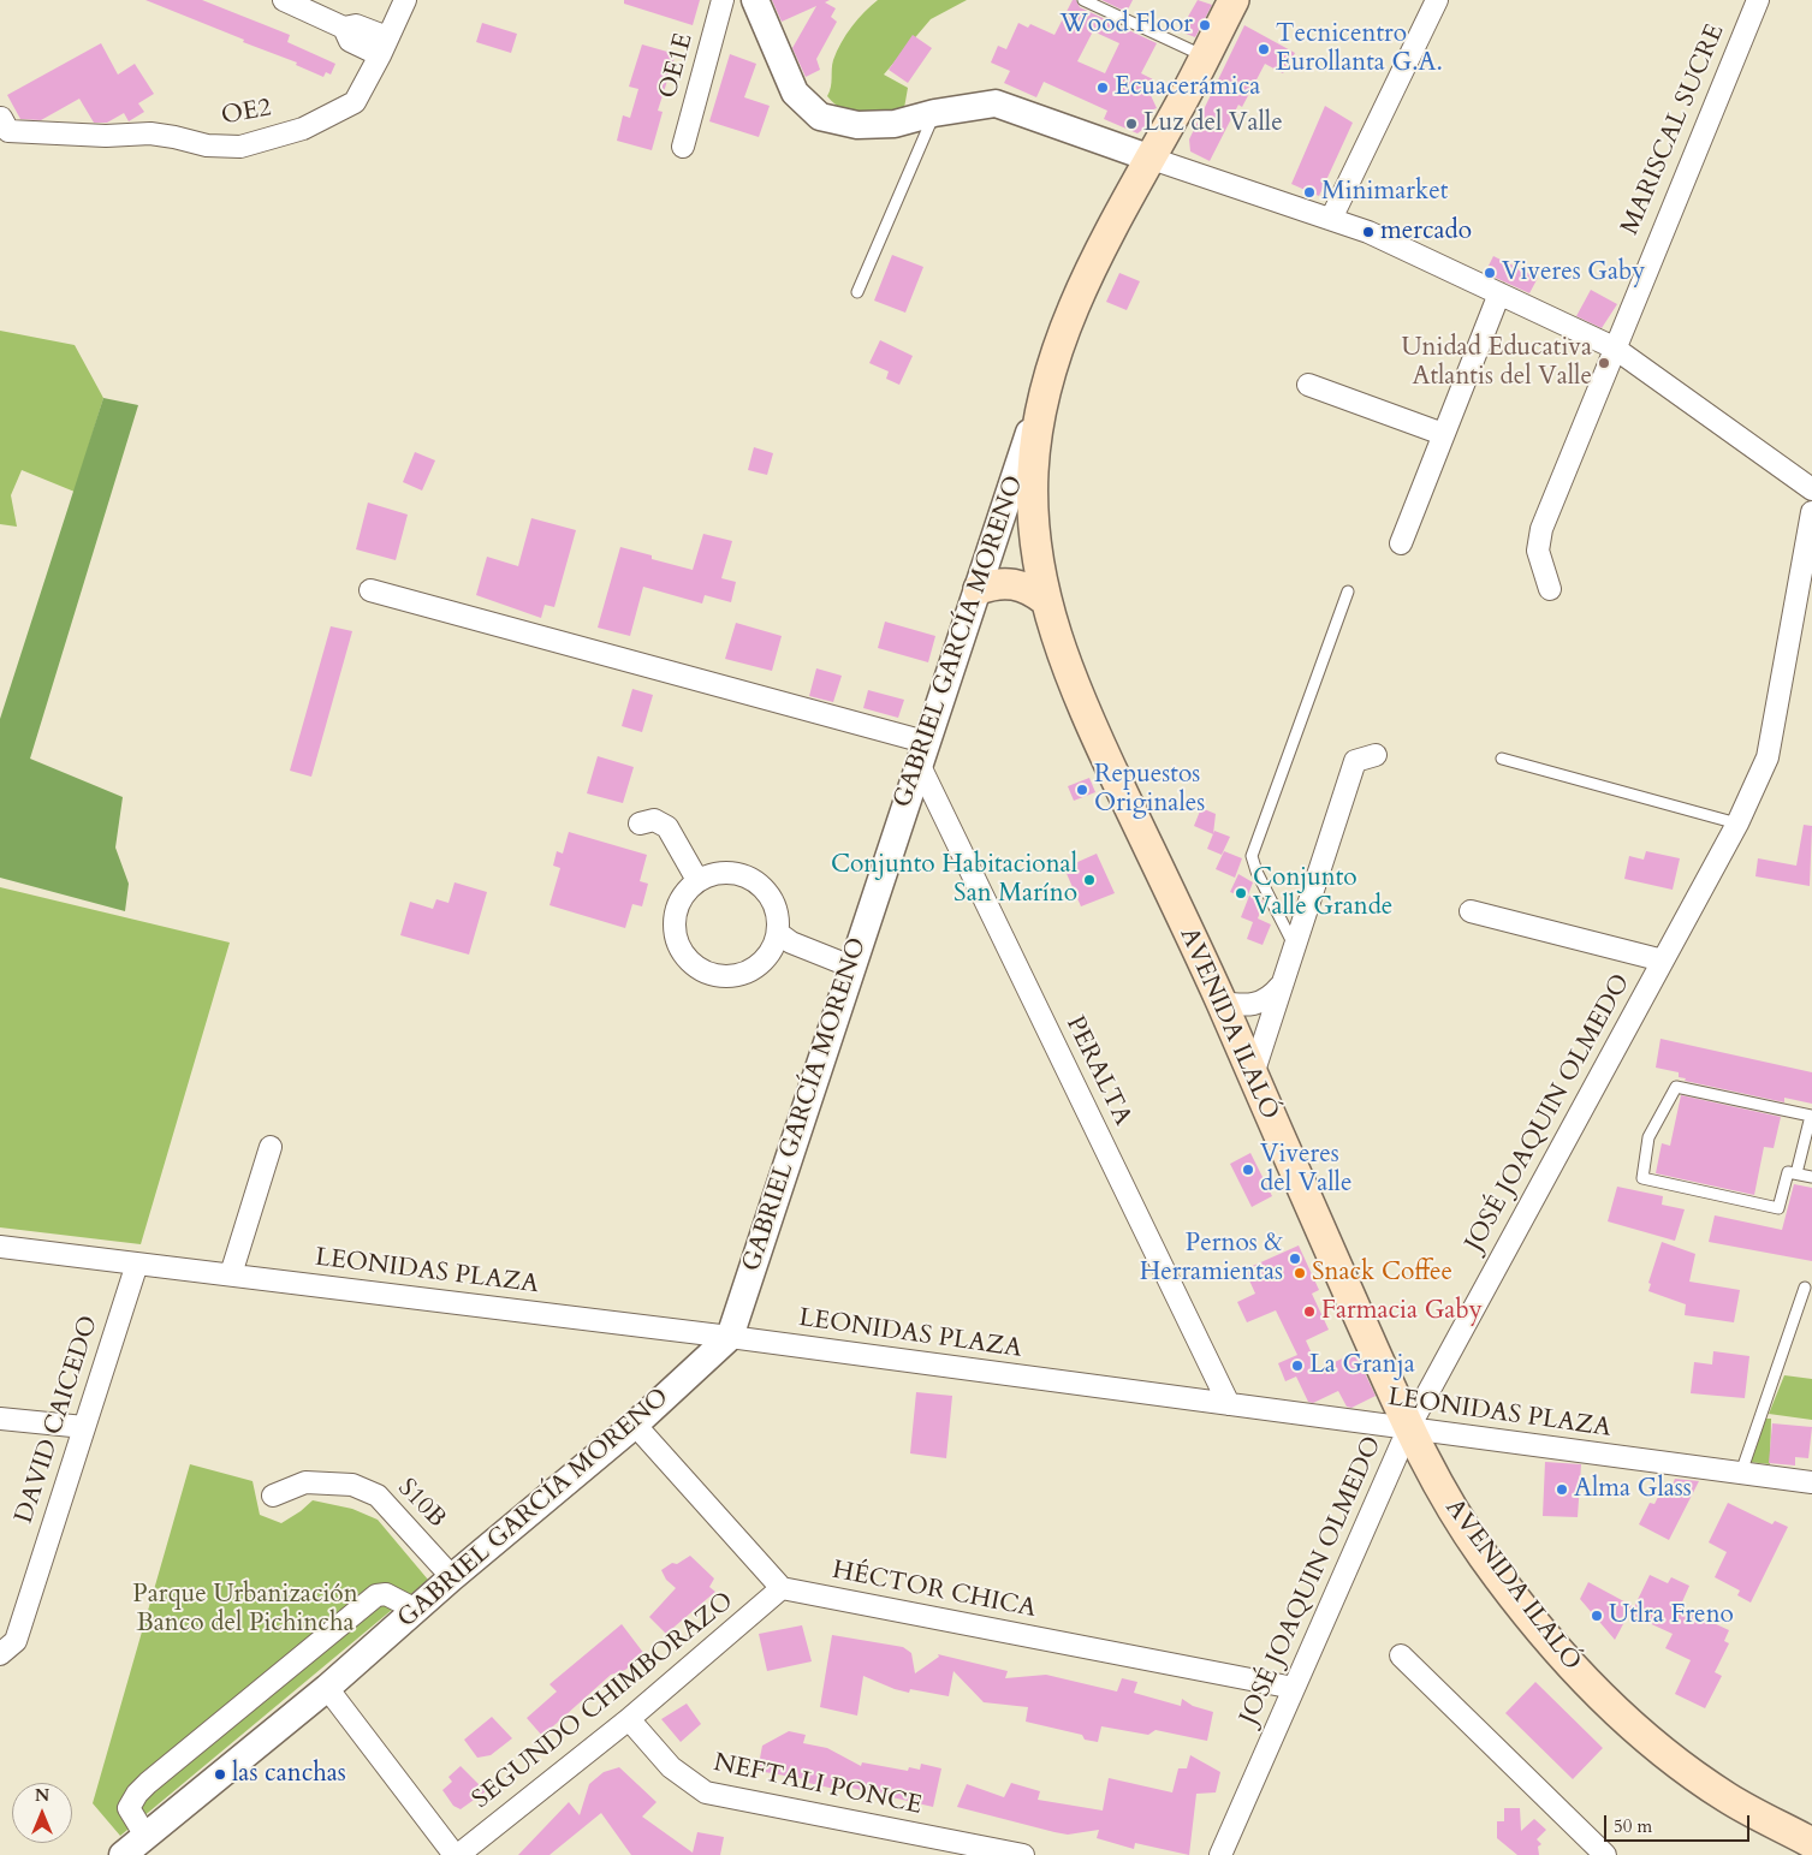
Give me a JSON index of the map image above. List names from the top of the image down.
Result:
{
  "streets": {
    "main road": ["GABRIEL GARCÍA MORENO", "AVENIDA ILALÓ"],
    "street": [
      "OE1E",
      "OE2",
      "MARISCAL SUCRE",
      "PERALTA",
      "JOSÉ JOAQUIN OLMEDO",
      "LEONIDAS PLAZA",
      "DAVID CAICEDO",
      "S10B",
      "HÉCTOR CHICA",
      "SEGUNDO CHIMBORAZO",
      "NEFTALI PONCE"
    ]
  },
  "crossings": [
    ["GABRIEL GARCÍA MORENO", "AVENIDA ILALÓ"],
    ["GABRIEL GARCÍA MORENO", "PERALTA"],
    ["GABRIEL GARCÍA MORENO", "LEONIDAS PLAZA"],
    ["GABRIEL GARCÍA MORENO", "S10B"],
    ["AVENIDA ILALÓ", "JOSÉ JOAQUIN OLMEDO"],
    ["AVENIDA ILALÓ", "LEONIDAS PLAZA"],
    ["PERALTA", "LEONIDAS PLAZA"],
    ["JOSÉ JOAQUIN OLMEDO", "LEONIDAS PLAZA"],
    ["JOSÉ JOAQUIN OLMEDO", "HÉCTOR CHICA"],
    ["LEONIDAS PLAZA", "DAVID CAICEDO"],
    ["HÉCTOR CHICA", "SEGUNDO CHIMBORAZO"],
    ["SEGUNDO CHIMBORAZO", "NEFTALI PONCE"]
  ],
  "parks": ["Parque Urbanización Banco del Pichincha"],
  "places": [
    "Wood Floor",
    "Tecnicentro Eurollanta G.A.",
    "Ecuacerámica",
    "Luz del Valle",
    "Minimarket",
    "mercado",
    "Viveres Gaby",
    "Unidad Educativa Atlantis del Valle",
    "Repuestos Originales",
    "Conjunto Habitacional San Maríno",
    "Conjunto Valle Grande",
    "Viveres del Valle",
    "Pernos & Herramientas",
    "Snack Coffee",
    "Farmacia Gaby",
    "La Granja",
    "Alma Glass",
    "Utlra Freno",
    "las canchas"
  ],
  "scale_bar": "50 m",
  "north": "top"
}
